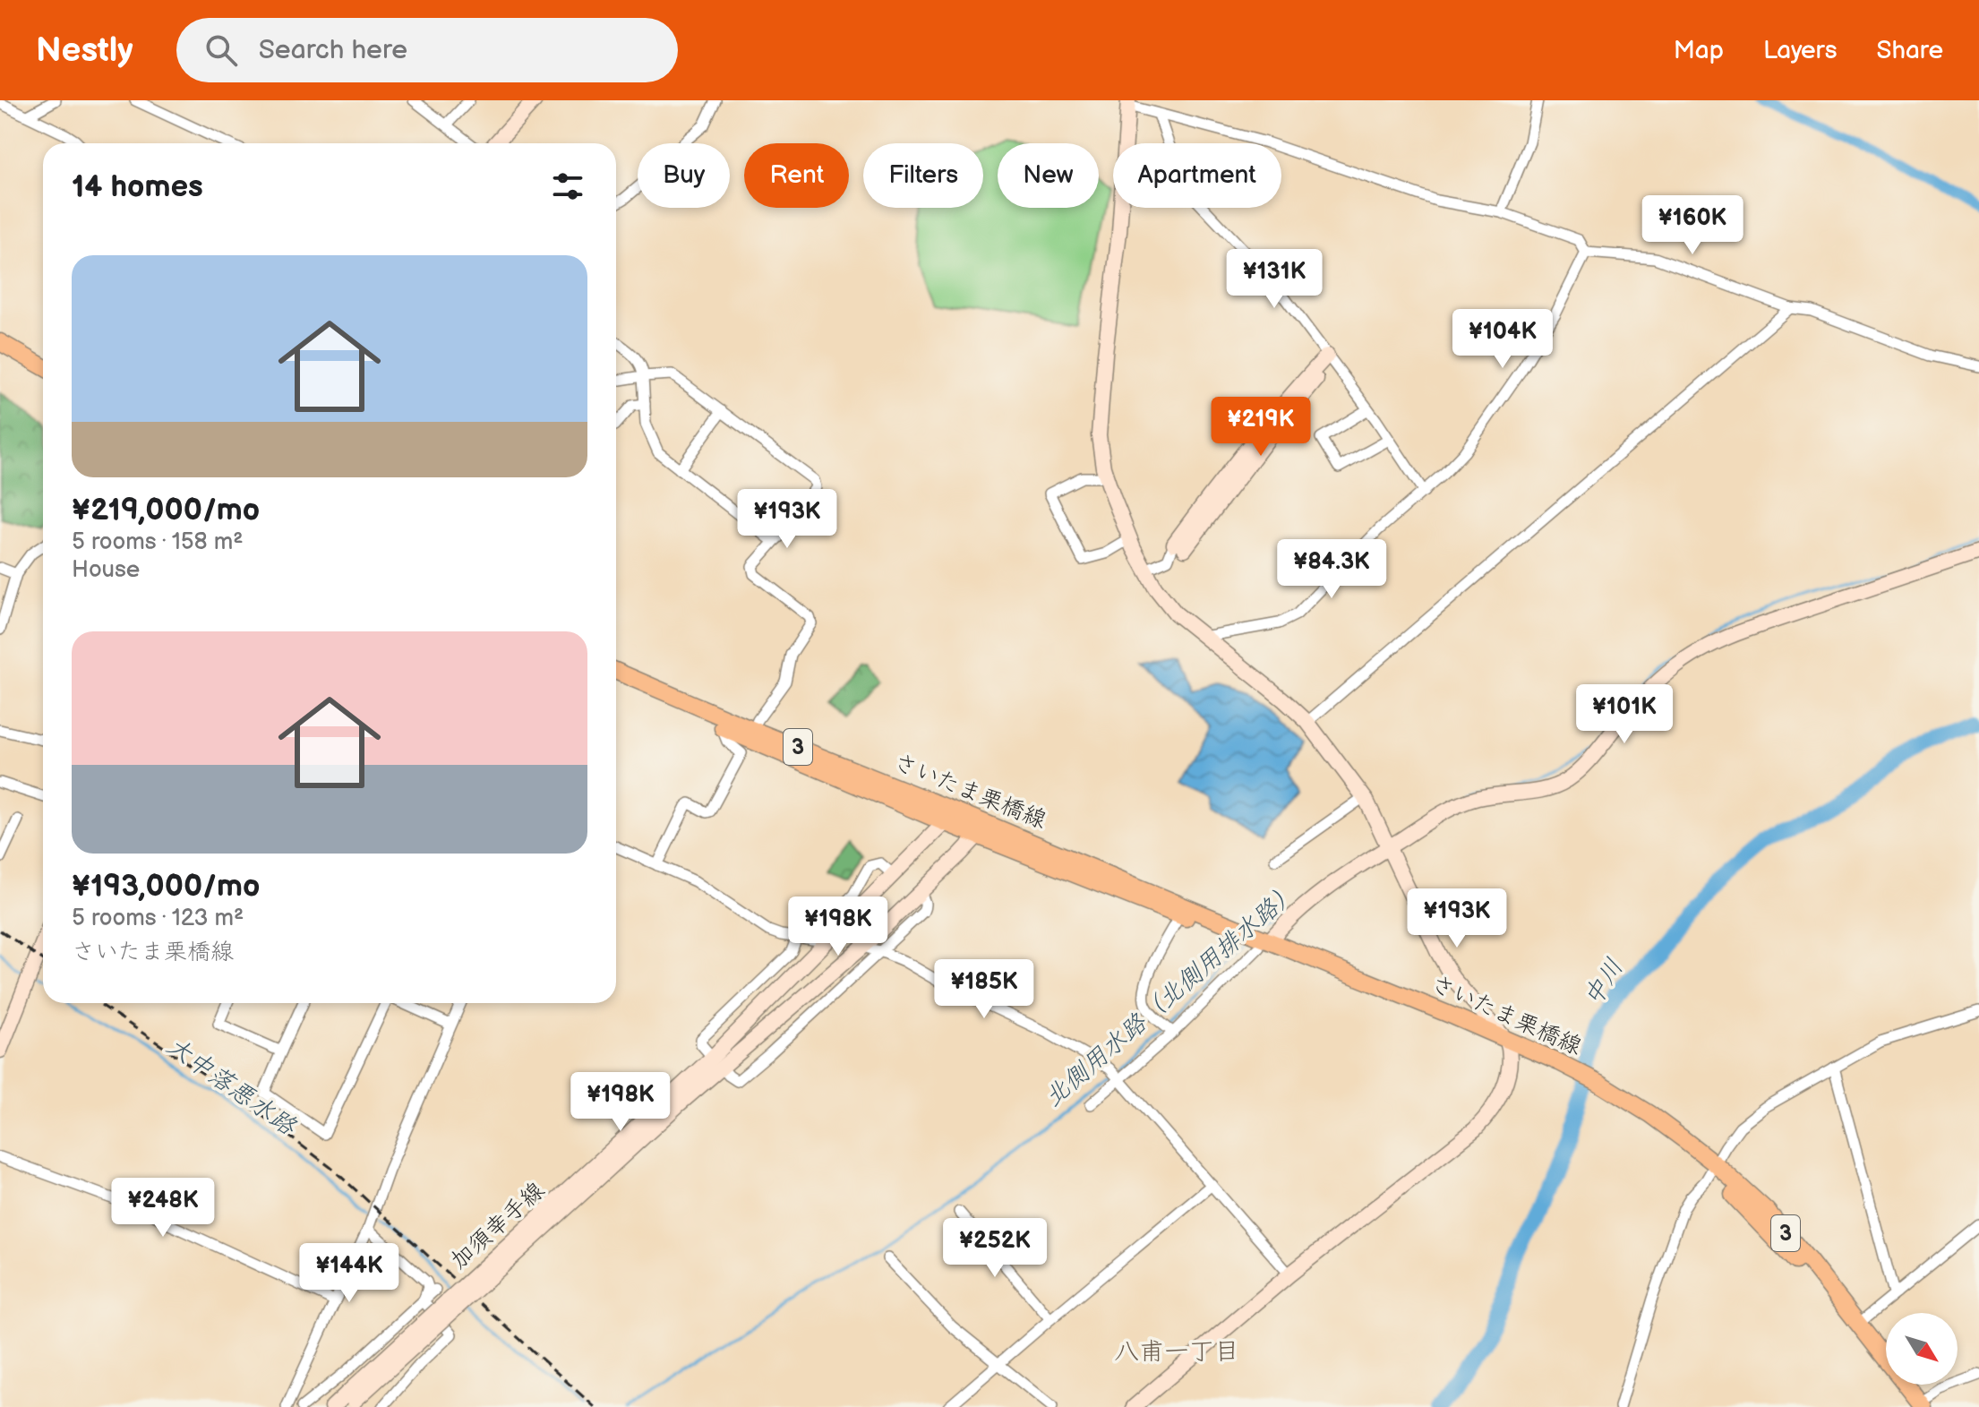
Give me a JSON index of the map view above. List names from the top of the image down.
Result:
{
  "streets": {
    "main road": ["3", "さいたま栗橋線"],
    "street": ["加須幸手線"]
  },
  "districts": ["八甫一丁目"],
  "water": ["中川", "北側用水路（北側用排水路）", "大中落悪水路"],
  "north": "bottom right",
  "page": {
    "header": "Nestly",
    "search": "Search here",
    "nav": ["Map", "Layers", "Share"],
    "chip": [
      "Buy",
      "Rent",
      "Filters",
      "New",
      "Apartment"
    ],
    "heading": "14 homes",
    "price": [
      "¥160K",
      "¥131K",
      "¥104K",
      "¥219K",
      "¥193K",
      "¥84.3K",
      "¥101K",
      "¥193K",
      "¥198K",
      "¥185K",
      "¥198K",
      "¥248K",
      "¥252K",
      "¥144K"
    ],
    "list": [
      {
        "name": "¥219,000/mo",
        "note": "5 rooms · 158 m² · House"
      },
      {
        "name": "¥193,000/mo",
        "note": "5 rooms · 123 m² · さいたま栗橋線"
      }
    ]
  }
}
